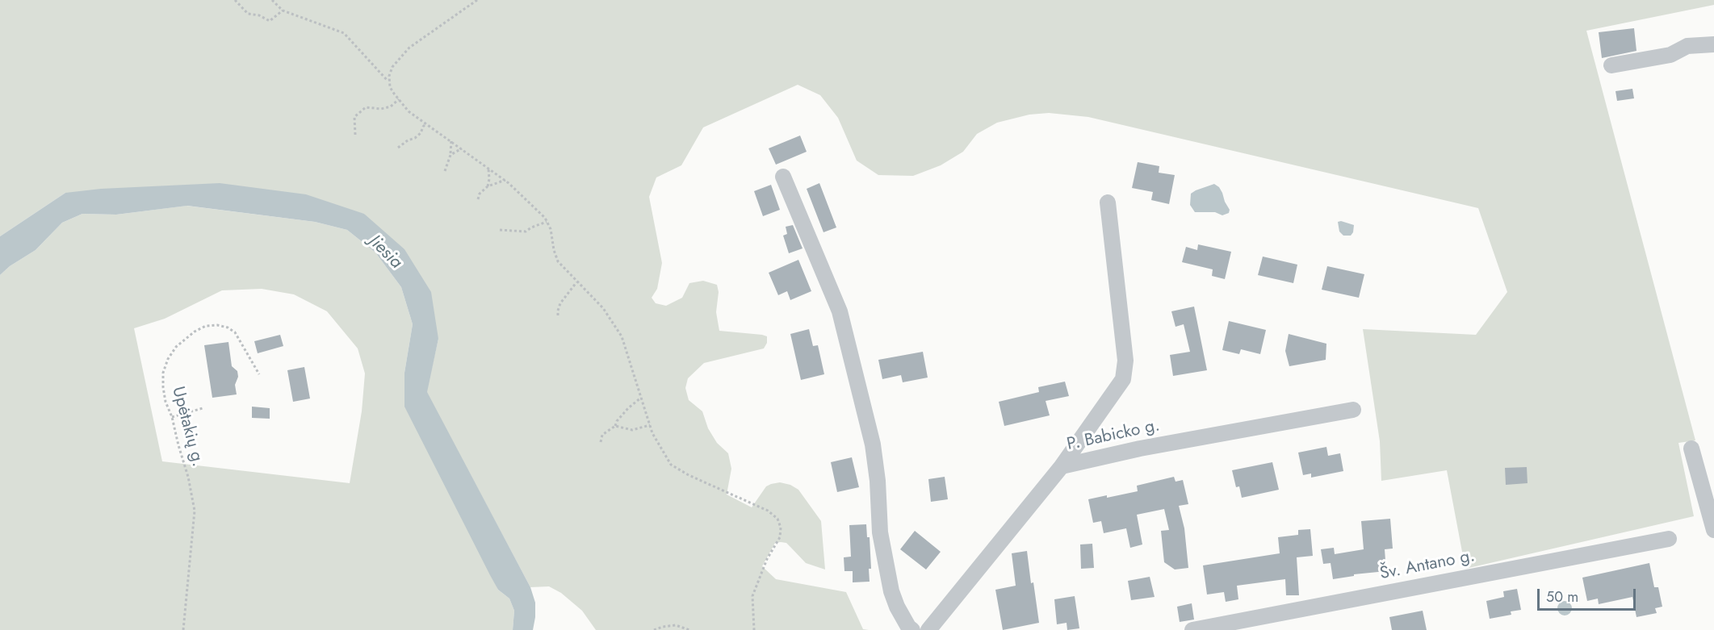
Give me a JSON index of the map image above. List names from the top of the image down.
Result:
{
  "streets": {
    "street": ["P. Babicko g.", "Šv. Antano g."],
    "path": ["Upėtakių g."]
  },
  "water": ["Jiesia"],
  "scale_bar": "50 m"
}
